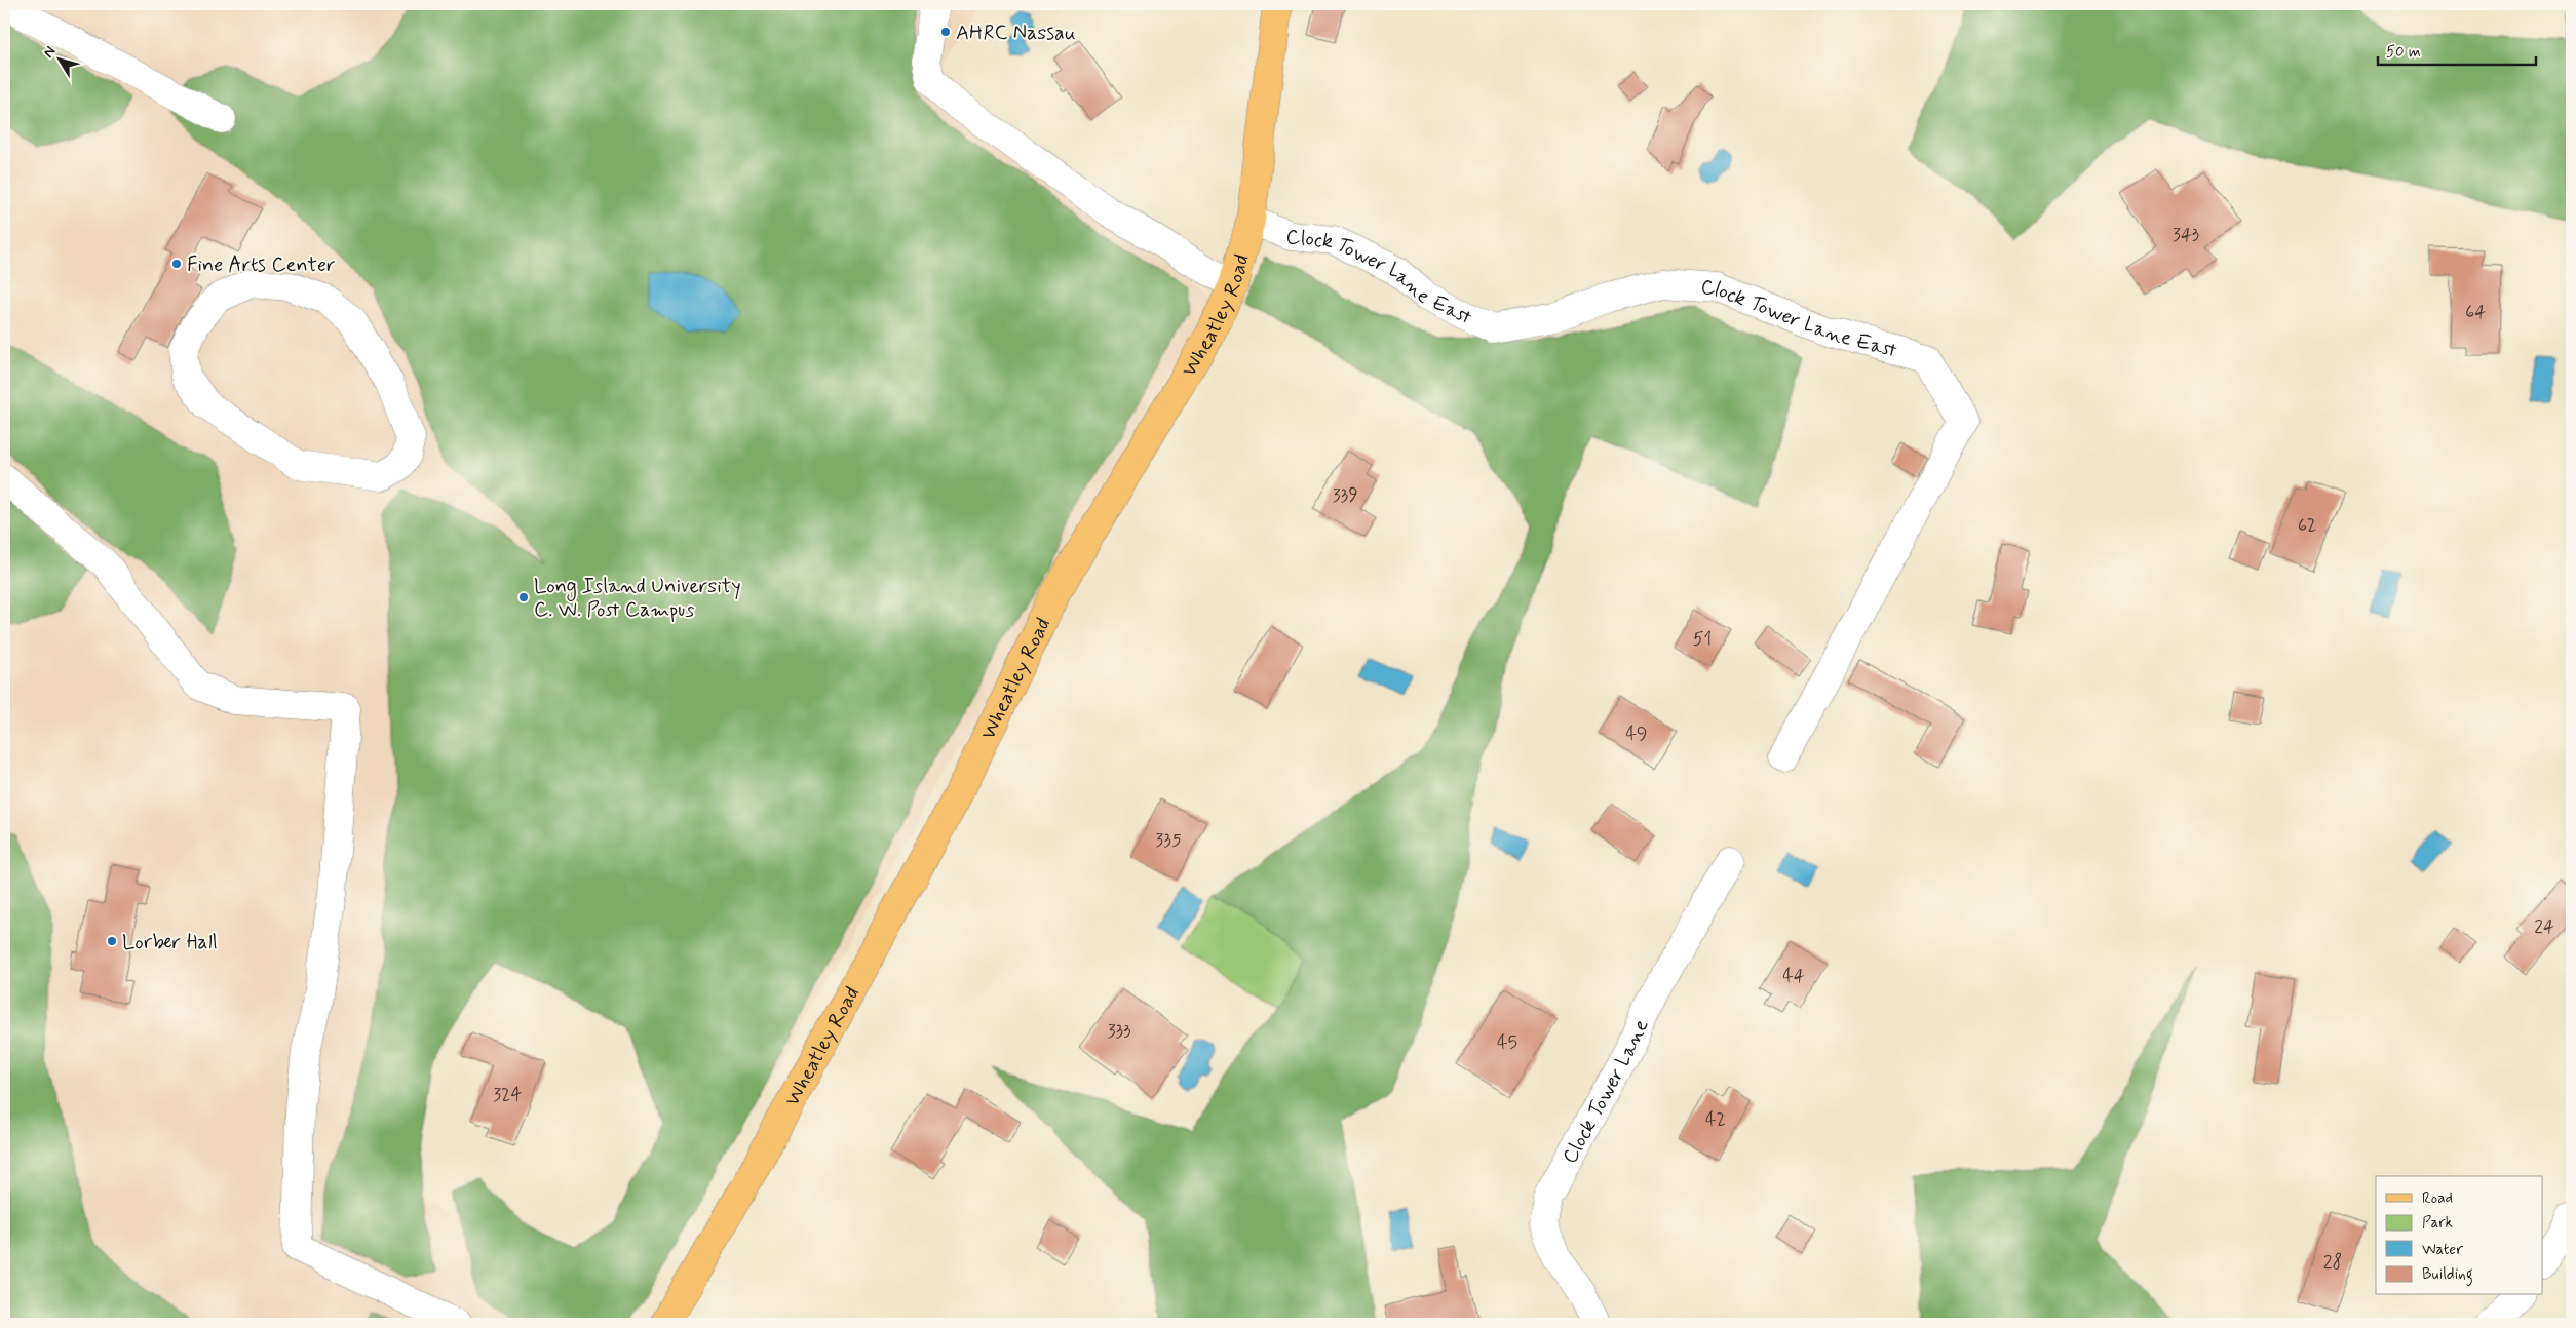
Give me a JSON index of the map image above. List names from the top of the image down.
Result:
{
  "streets": {
    "main road": ["Wheatley Road"],
    "street": ["Clock Tower Lane East", "Clock Tower Lane"]
  },
  "crossings": [
    ["Clock Tower Lane East", "Wheatley Road"]
  ],
  "places": [
    "AHRC Nassau",
    "Fine Arts Center",
    "Long Island University C. W. Post Campus",
    "Lorber Hall"
  ],
  "house_numbers": [
    "343",
    "64",
    "339",
    "62",
    "51",
    "49",
    "335",
    "24",
    "44",
    "333",
    "45",
    "324",
    "42",
    "28"
  ],
  "legend": [
    "Road",
    "Park",
    "Water",
    "Building"
  ],
  "scale_bar": "50 m",
  "north": "top left"
}
